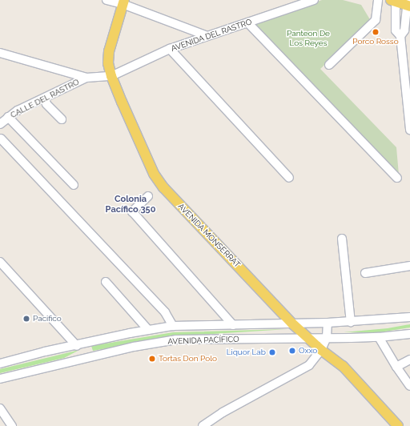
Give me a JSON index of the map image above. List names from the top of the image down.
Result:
{
  "streets": {
    "main road": ["AVENIDA MONSERRAT"],
    "street": ["AVENIDA DEL RASTRO", "CALLE DEL RASTRO", "AVENIDA PACÍFICO"]
  },
  "crossings": [
    ["AVENIDA DEL RASTRO", "CALLE DEL RASTRO"],
    ["AVENIDA DEL RASTRO", "AVENIDA MONSERRAT"],
    ["CALLE DEL RASTRO", "AVENIDA MONSERRAT"],
    ["AVENIDA MONSERRAT", "AVENIDA PACÍFICO"]
  ],
  "districts": ["Colonia Pacífico 350"],
  "parks": ["Panteon De Los Reyes"],
  "places": [
    "Porco Rosso",
    "Pacifico",
    "Oxxo",
    "Liquor Lab",
    "Tortas Don Polo"
  ]
}
